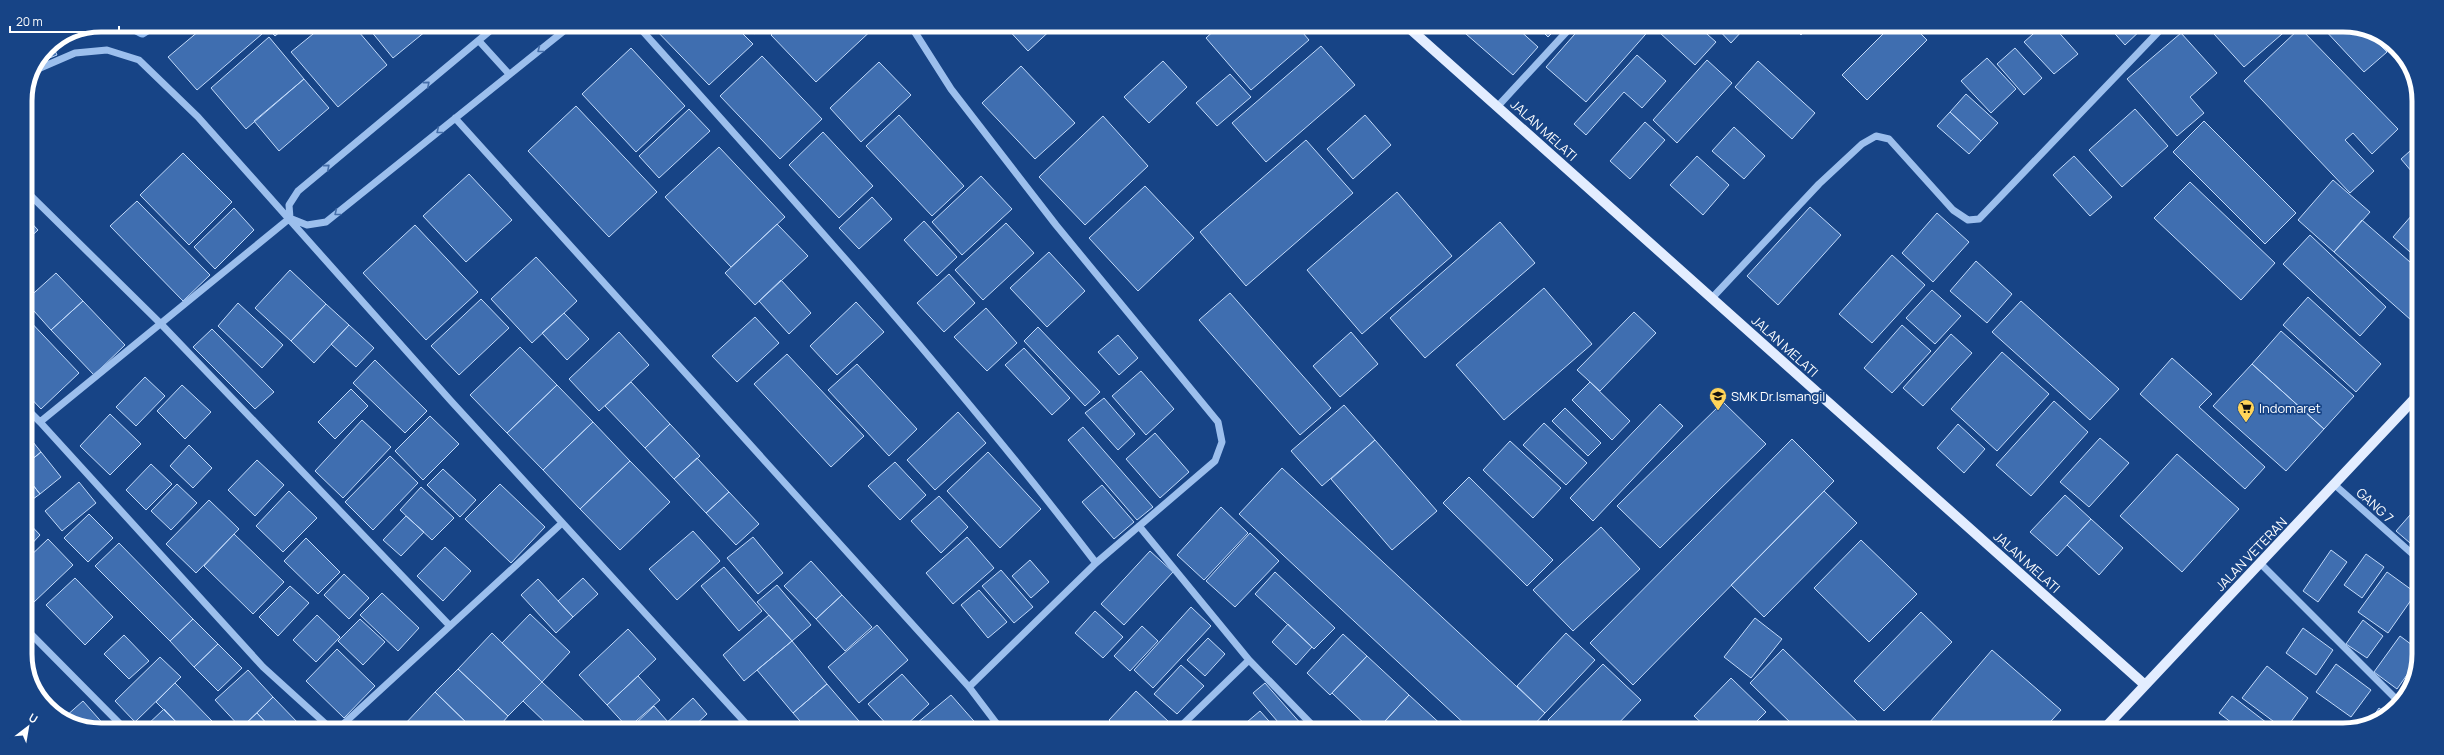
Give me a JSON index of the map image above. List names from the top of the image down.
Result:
{
  "streets": {
    "main road": ["JALAN MELATI", "JALAN VETERAN"],
    "street": ["GANG 7"]
  },
  "crossings": [
    ["JALAN MELATI", "JALAN VETERAN"],
    ["GANG 7", "JALAN VETERAN"]
  ],
  "places": {
    "school or university": ["SMK Dr.Ismangil"],
    "supermarket": ["Indomaret"]
  },
  "scale_bar": "20 m",
  "north": "top right"
}
